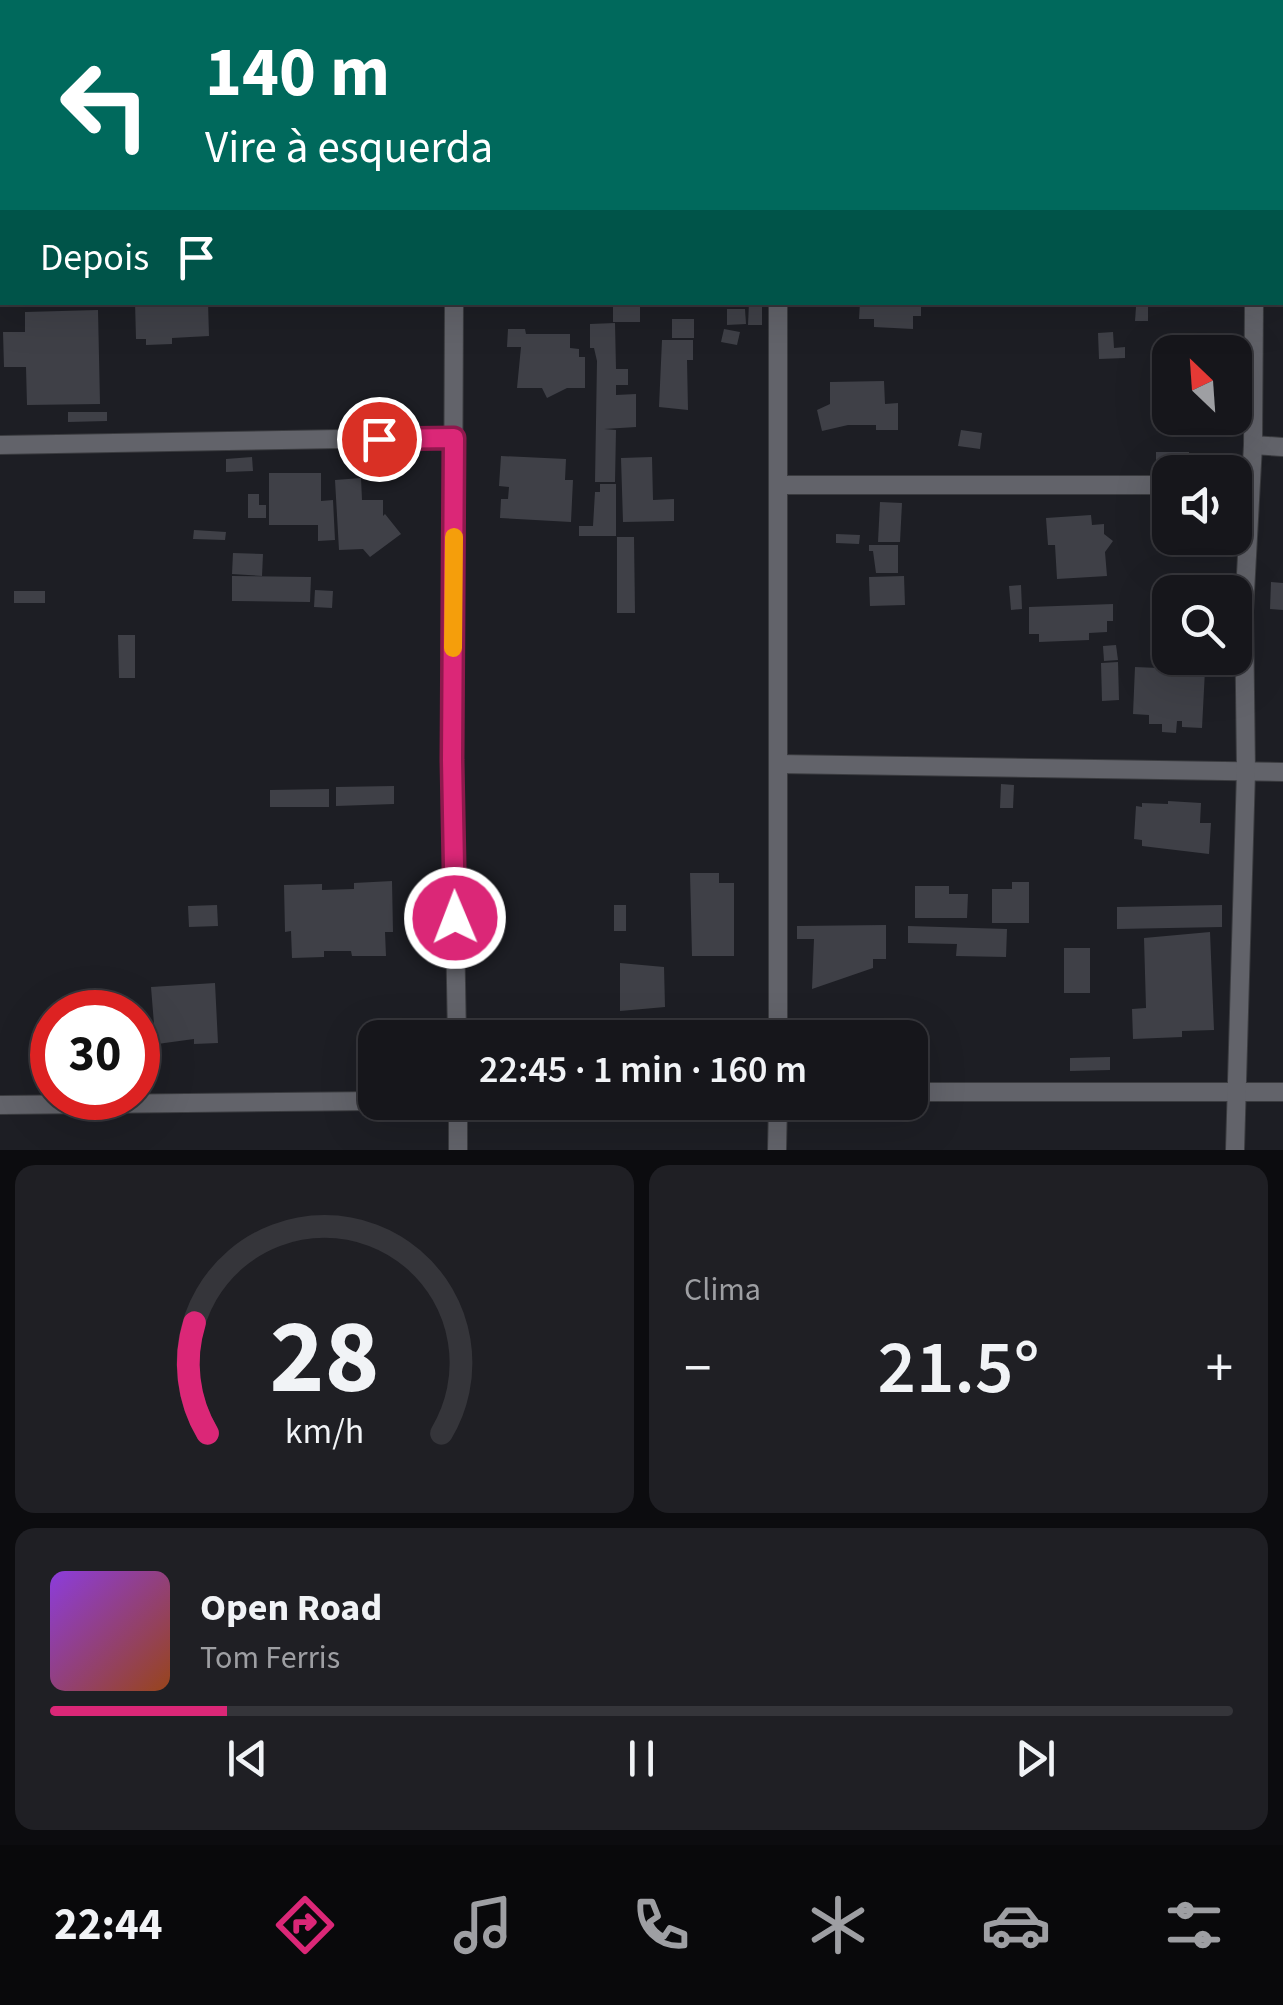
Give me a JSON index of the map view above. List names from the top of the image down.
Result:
{
  "north": "top left",
  "page": {
    "turn": ["140 m", "Vire à esquerda"],
    "then": "Depois",
    "limit": "30",
    "trip": "22:45 · 1 min · 160 m",
    "tile": "Clima",
    "heat": ["−", "21.5°", "+"],
    "song": ["Open Road", "Tom Ferris"],
    "tabs": "22:44",
    "gauge": ["28", "km/h"]
  }
}
